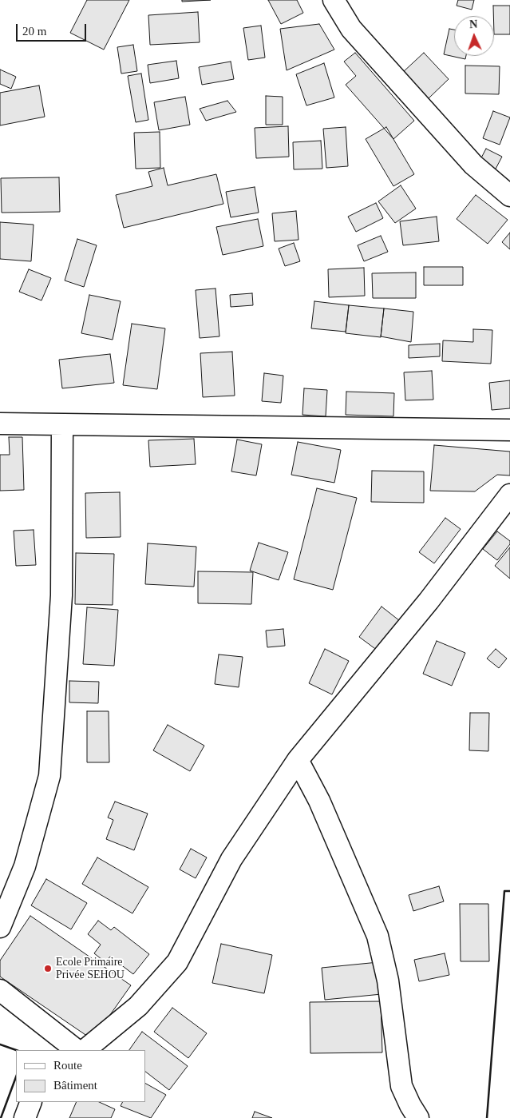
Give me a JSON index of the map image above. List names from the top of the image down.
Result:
{
  "places": ["Ecole Primaire Privée SEHOU"],
  "legend": ["Route", "Bâtiment"],
  "scale_bar": "20 m",
  "north": "top"
}
